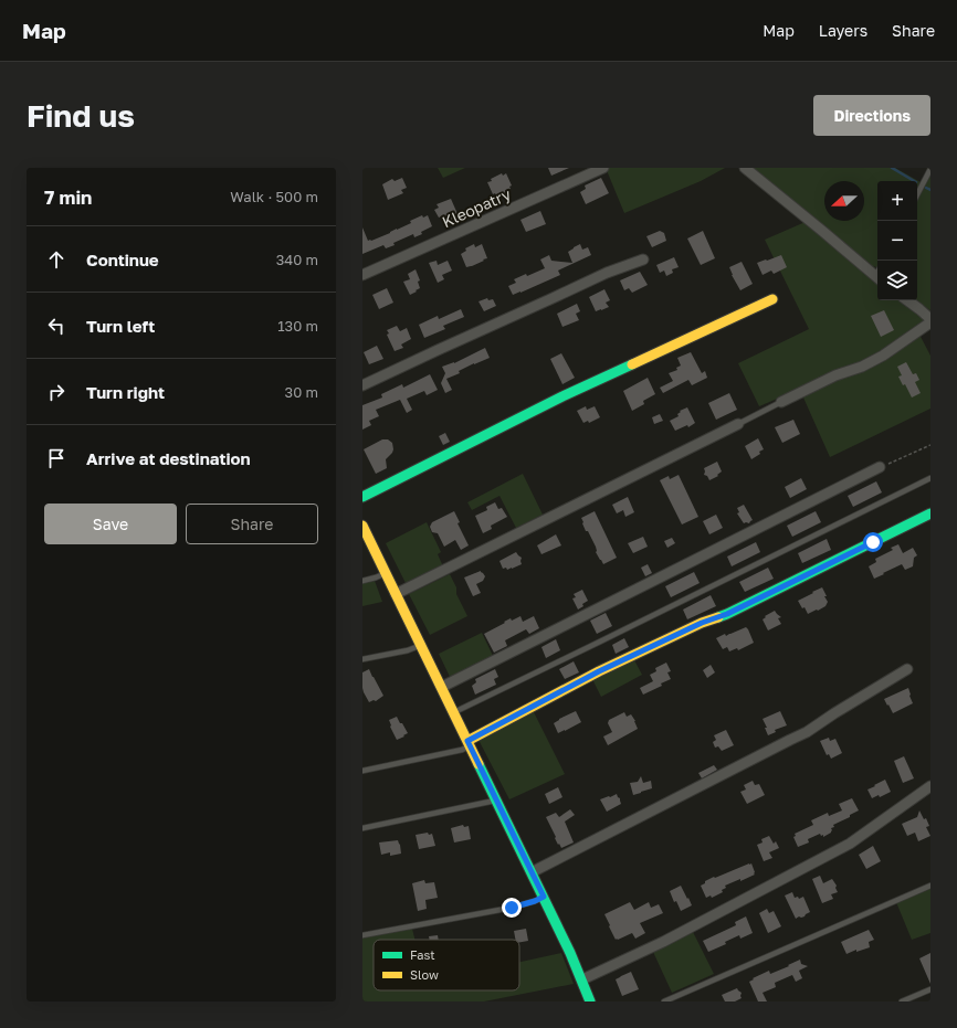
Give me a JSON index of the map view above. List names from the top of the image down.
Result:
{
  "streets": {
    "street": ["Kleopatry"]
  },
  "legend": ["Fast", "Slow"],
  "north": "left",
  "page": {
    "header": "Map",
    "nav": ["Map", "Layers", "Share"],
    "buttons": [
      "Directions",
      ["Save", "Share"]
    ],
    "title": "Find us",
    "heading": ["7 min", "Walk · 500 m"],
    "map_buttons": ["+", "−"],
    "list": [
      ["Continue", "340 m"],
      ["Turn left", "130 m"],
      ["Turn right", "30 m"],
      "Arrive at destination"
    ]
  }
}
